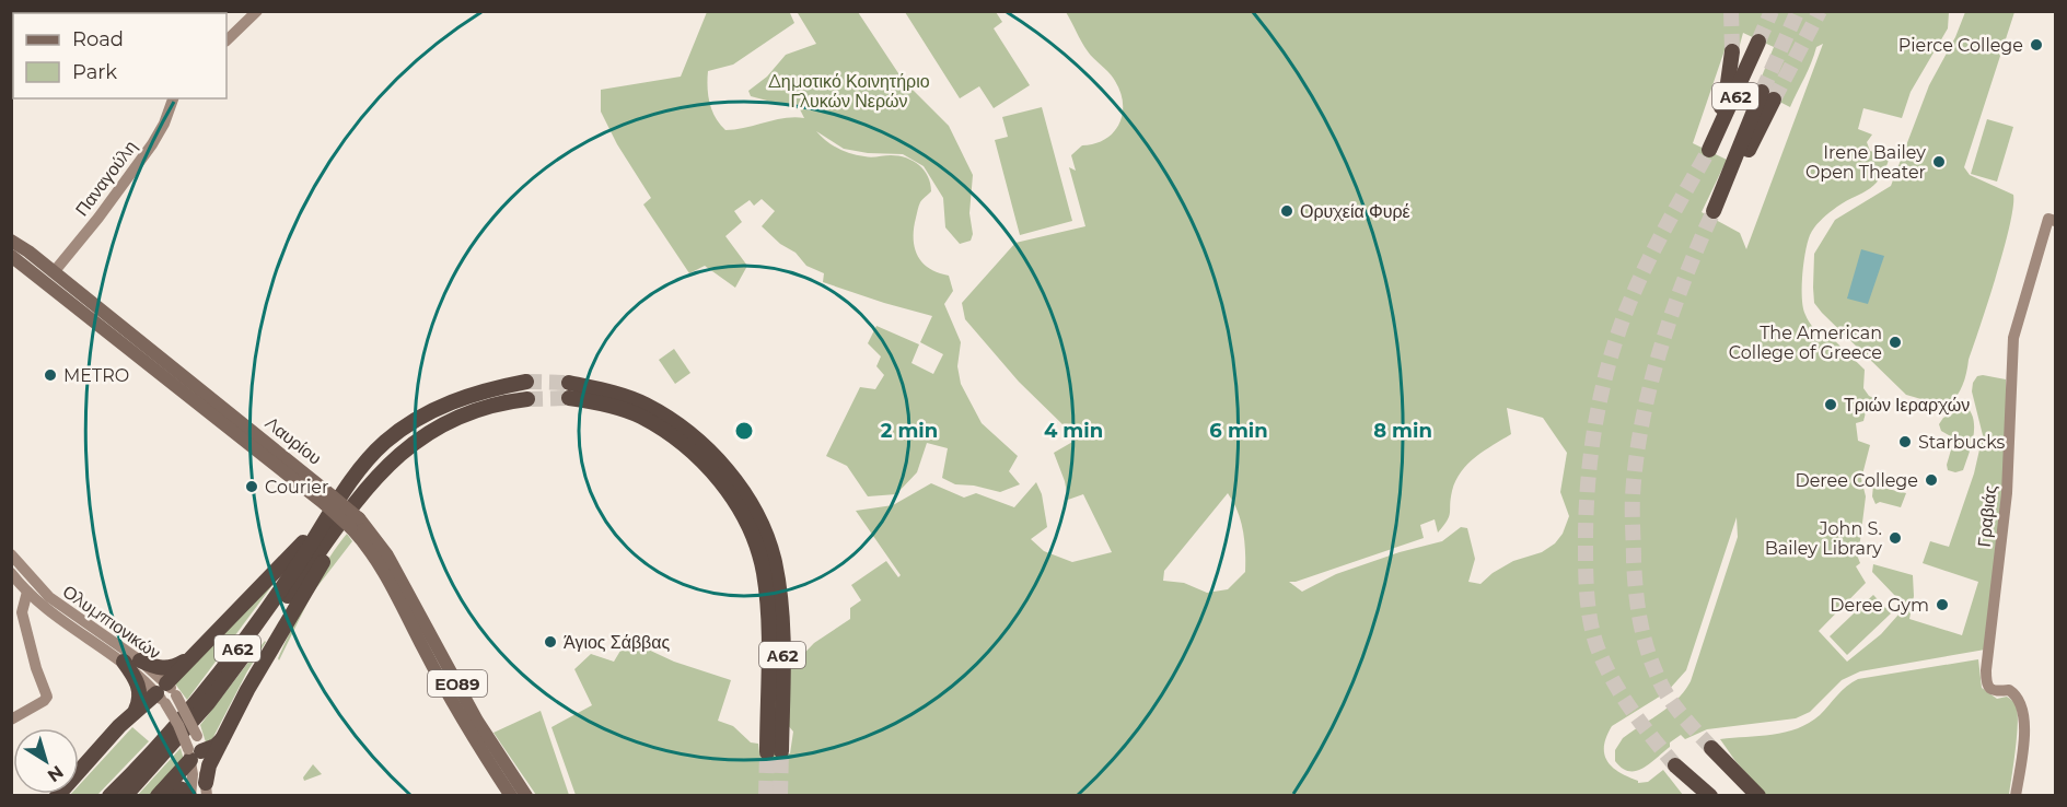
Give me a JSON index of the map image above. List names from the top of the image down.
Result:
{
  "streets": {
    "highway": ["Α62"],
    "main road": ["Λαυρίου", "ΕΟ89"],
    "street": ["Παναγούλη", "Γραβιάς", "Ολυμπιονικών"]
  },
  "crossings": [
    ["Α62", "Λαυρίου"],
    ["Παναγούλη", "Λαυρίου"]
  ],
  "parks": ["Δημοτικό Κοινητήριο Γλυκών Νερών"],
  "places": [
    "Pierce College",
    "Irene Bailey Open Theater",
    "Ορυχεία Φυρέ",
    "The American College of Greece",
    "METRO",
    "Τριών Ιεραρχών",
    "Starbucks",
    "Deree College",
    "Courier",
    "John S. Bailey Library",
    "Deree Gym",
    "Άγιος Σάββας"
  ],
  "legend": ["Road", "Park"],
  "north": "bottom right",
  "rings": [
    "2 min",
    "4 min",
    "6 min",
    "8 min"
  ]
}
